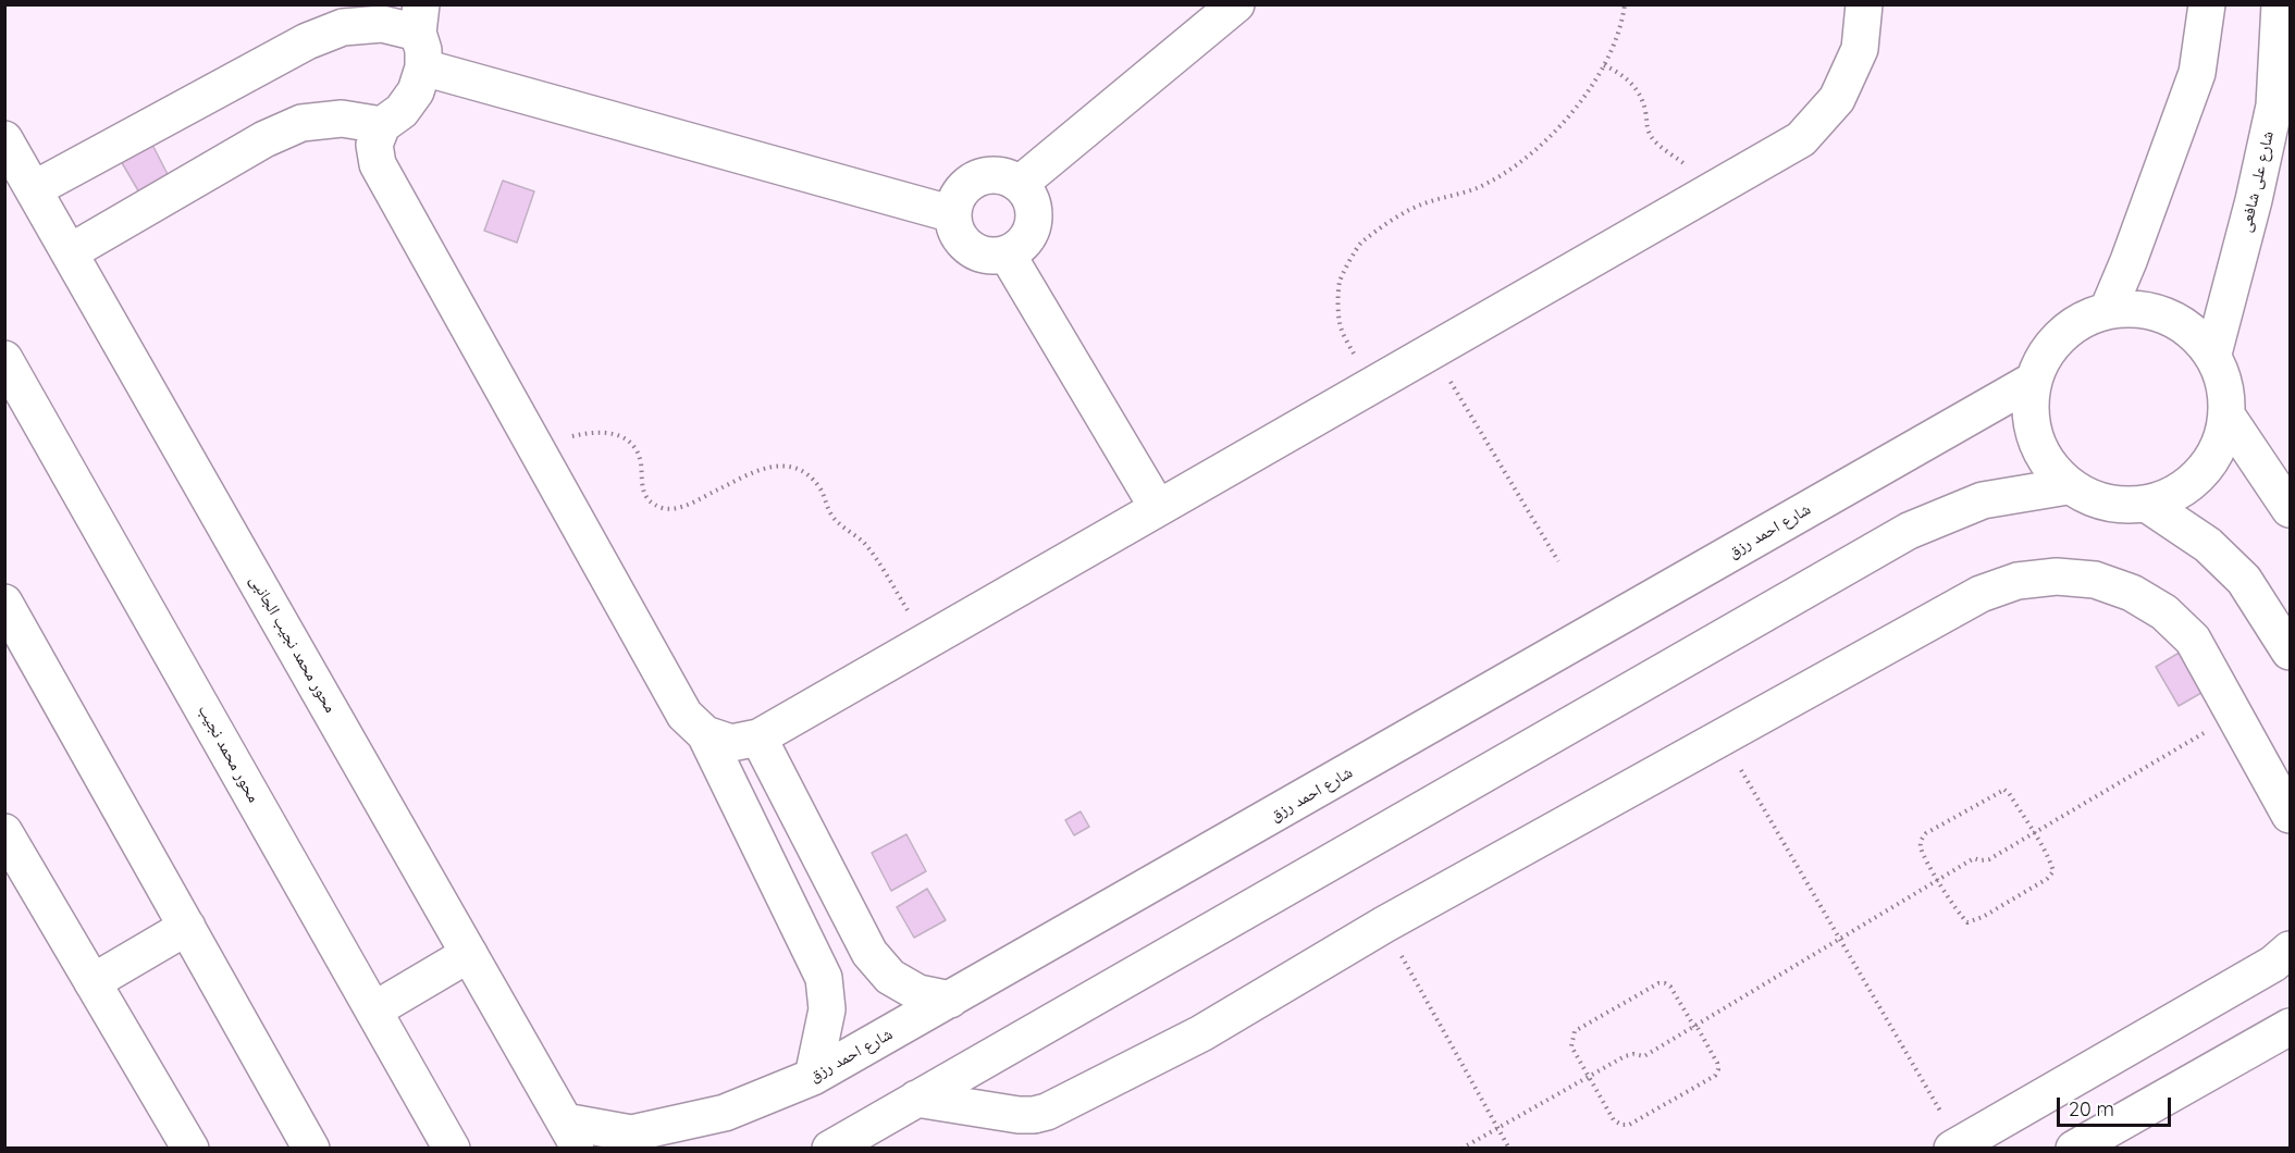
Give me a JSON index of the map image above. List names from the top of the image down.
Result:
{
  "streets": {
    "street": [
      "شارع على شافعى",
      "شارع احمد رزق",
      "محور محمد نجيب الجانبى",
      "محور محمد نجيب"
    ]
  },
  "crossings": [
    ["شارع على شافعى", "شارع احمد رزق"],
    ["شارع احمد رزق", "محور محمد نجيب الجانبى"]
  ],
  "scale_bar": "20 m"
}
